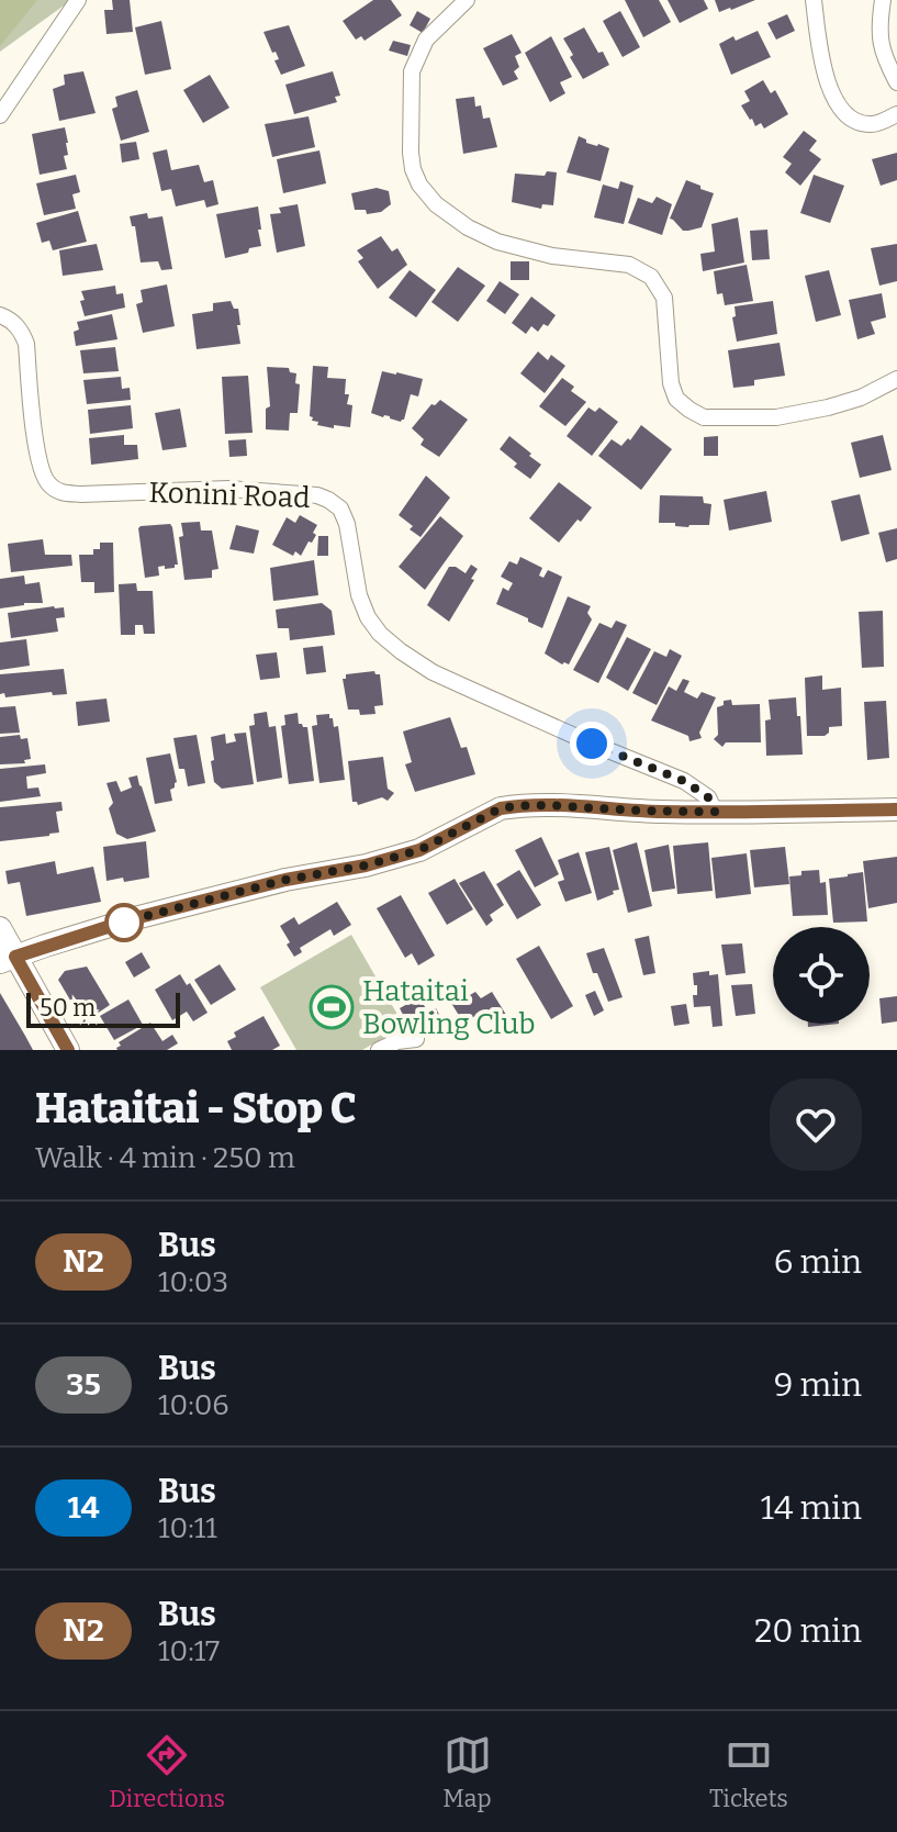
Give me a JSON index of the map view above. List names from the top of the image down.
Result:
{
  "streets": {
    "street": ["Konini Road"]
  },
  "places": {
    "sports": ["Hataitai Bowling Club"]
  },
  "lines": ["bus line N2"],
  "scale_bar": "50 m",
  "page": {
    "scale": "50 m",
    "heading": ["Hataitai - Stop C", "Walk · 4 min · 250 m"],
    "list": [
      {
        "mark": "N2",
        "name": "Bus",
        "note": "10:03",
        "value": "6 min"
      },
      {
        "mark": "35",
        "name": "Bus",
        "note": "10:06",
        "value": "9 min"
      },
      {
        "mark": "14",
        "name": "Bus",
        "note": "10:11",
        "value": "14 min"
      },
      {
        "mark": "N2",
        "name": "Bus",
        "note": "10:17",
        "value": "20 min"
      }
    ],
    "tabs": ["Directions", "Map", "Tickets"]
  }
}
